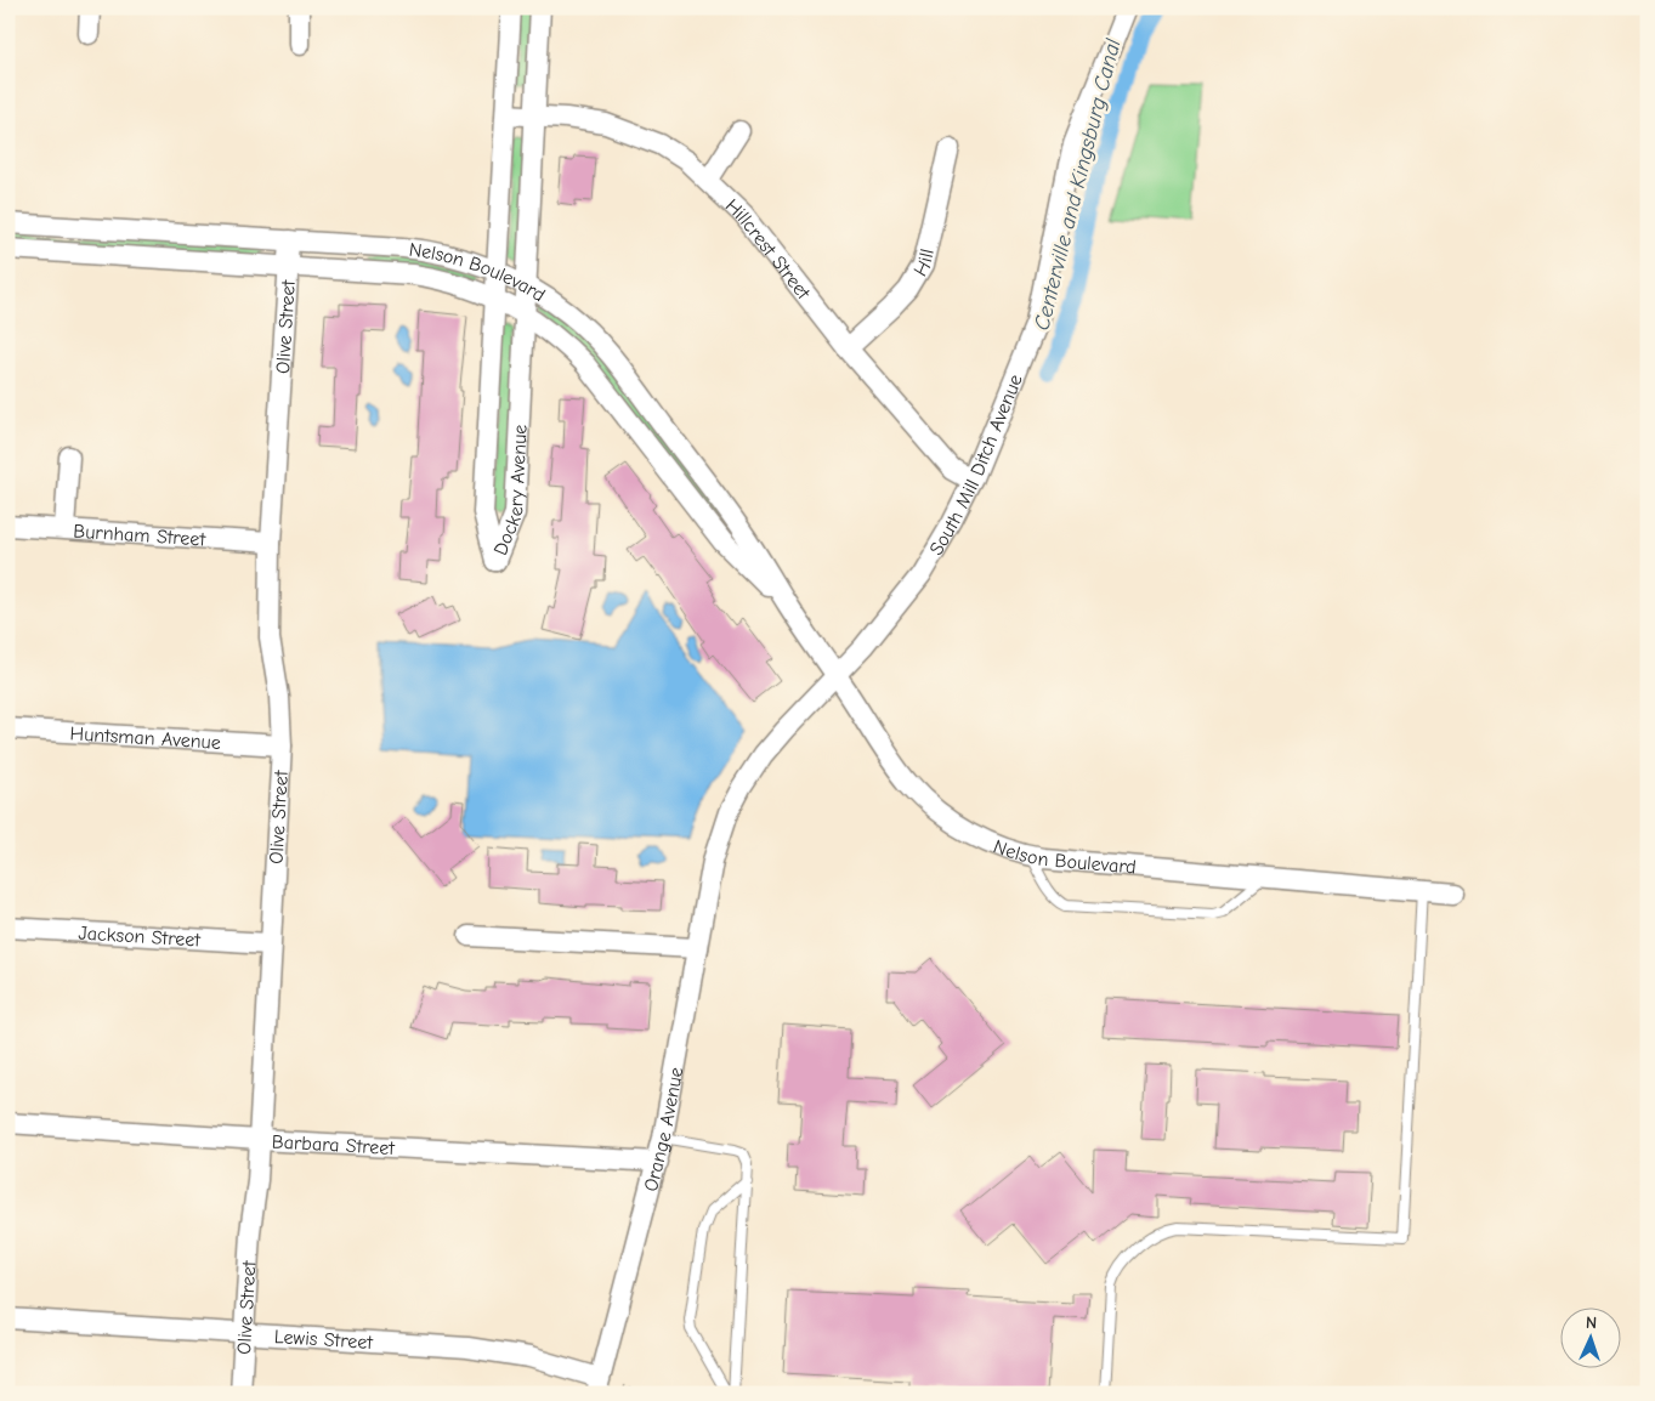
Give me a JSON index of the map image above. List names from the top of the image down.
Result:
{
  "streets": {
    "street": [
      "Hillcrest Street",
      "Hill",
      "Nelson Boulevard",
      "Olive Street",
      "South Mill Ditch Avenue",
      "Dockery Avenue",
      "Burnham Street",
      "Huntsman Avenue",
      "Jackson Street",
      "Orange Avenue",
      "Barbara Street",
      "Lewis Street"
    ]
  },
  "crossings": [
    ["Hillcrest Street", "Hill"],
    ["Hillcrest Street", "South Mill Ditch Avenue"],
    ["Hillcrest Street", "Dockery Avenue"],
    ["Nelson Boulevard", "Olive Street"],
    ["Nelson Boulevard", "South Mill Ditch Avenue"],
    ["Nelson Boulevard", "Dockery Avenue"],
    ["Olive Street", "Burnham Street"],
    ["Olive Street", "Huntsman Avenue"],
    ["Olive Street", "Jackson Street"],
    ["Olive Street", "Barbara Street"],
    ["Olive Street", "Lewis Street"],
    ["South Mill Ditch Avenue", "Orange Avenue"],
    ["Orange Avenue", "Barbara Street"],
    ["Orange Avenue", "Lewis Street"]
  ],
  "water": ["Centerville and Kingsburg Canal"],
  "north": "top"
}
